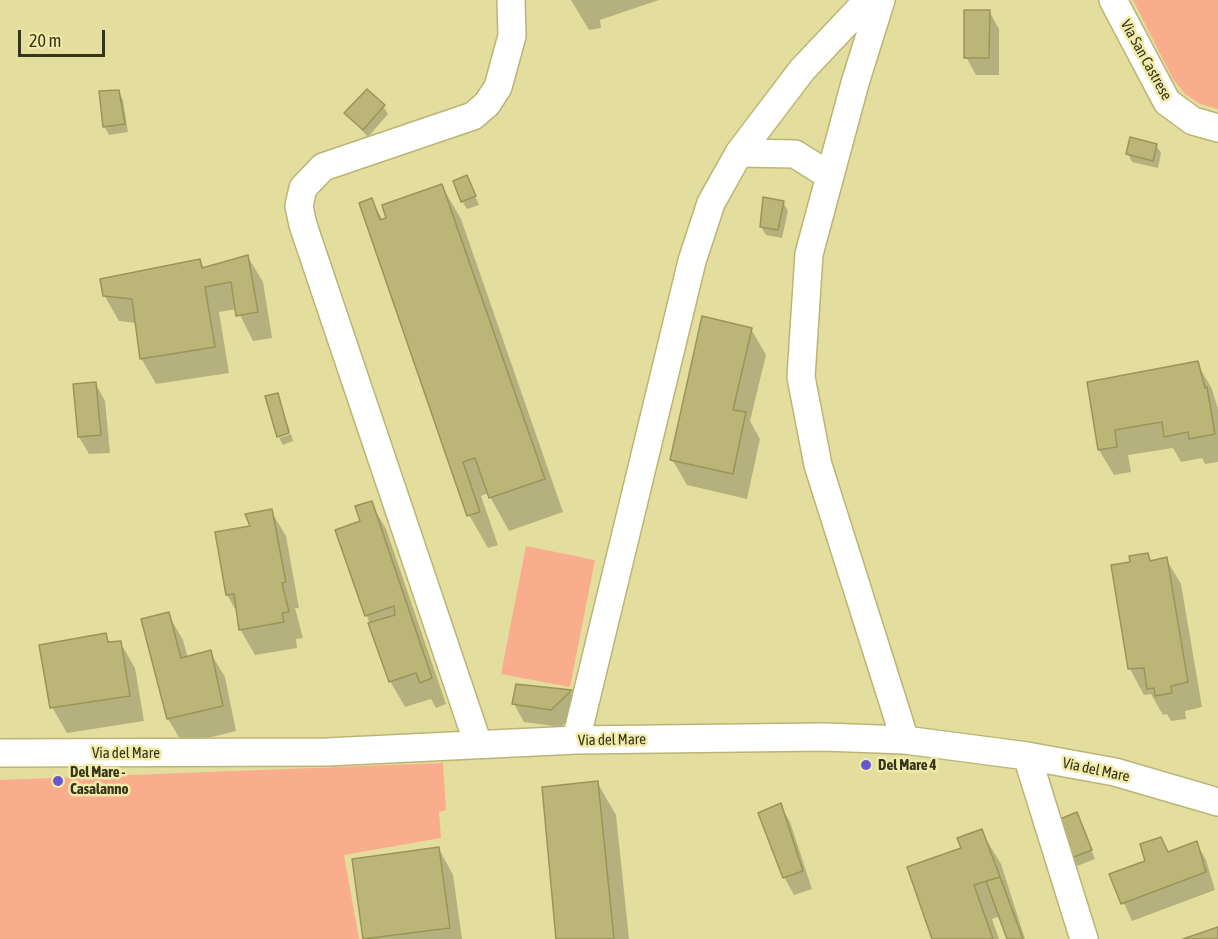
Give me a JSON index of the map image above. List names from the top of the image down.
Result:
{
  "streets": {
    "street": ["Via San Castrese", "Via del Mare"]
  },
  "places": ["Del Mare 4", "Del Mare - Casalanno"],
  "scale_bar": "20 m"
}
